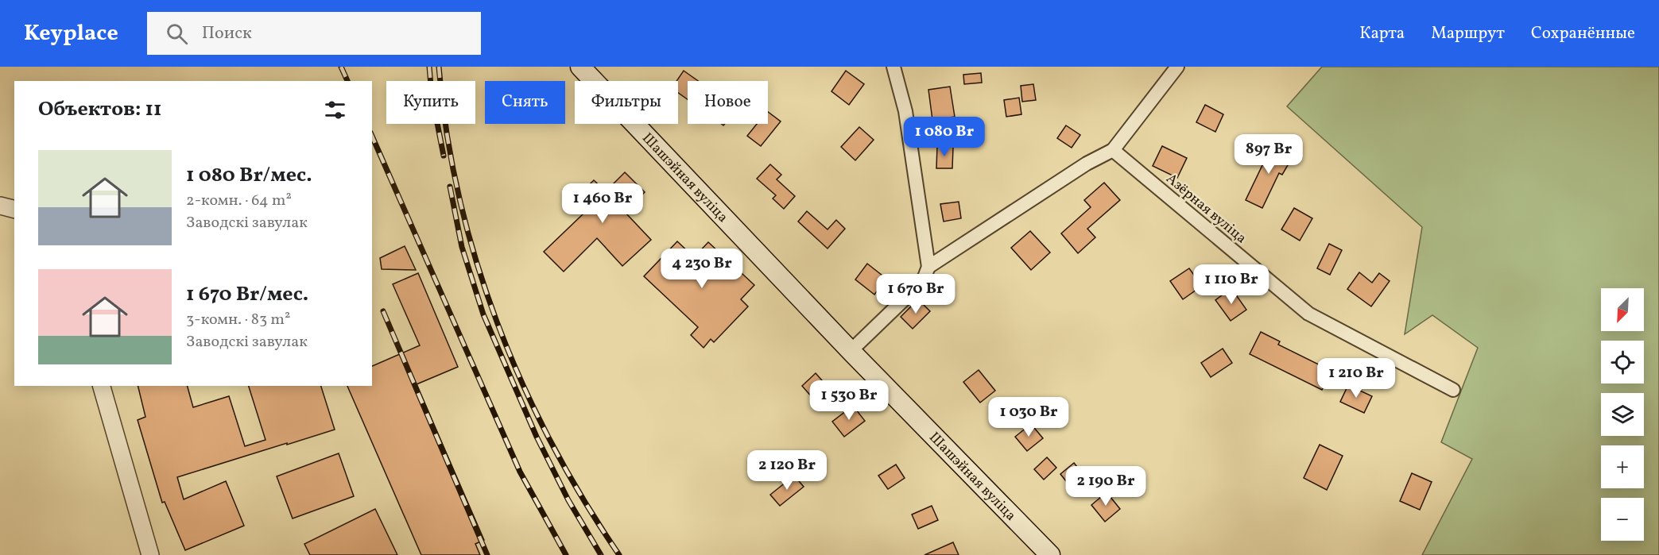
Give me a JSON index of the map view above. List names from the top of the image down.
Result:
{
  "streets": {
    "main road": ["Шашэйная вуліца"],
    "street": ["Азёрная вуліца"]
  },
  "north": "bottom left",
  "page": {
    "header": "Keyplace",
    "search": "Поиск",
    "nav": ["Карта", "Маршрут", "Сохранённые"],
    "chip": [
      "Купить",
      "Снять",
      "Фильтры",
      "Новое"
    ],
    "heading": "Объектов: 11",
    "price": [
      "1 080 Br",
      "897 Br",
      "1 460 Br",
      "4 230 Br",
      "1 110 Br",
      "1 670 Br",
      "1 210 Br",
      "1 530 Br",
      "1 030 Br",
      "2 120 Br",
      "2 190 Br"
    ],
    "list": [
      {
        "name": "1 080 Br/мес.",
        "note": "2-комн. · 64 m² · Заводскі завулак"
      },
      {
        "name": "1 670 Br/мес.",
        "note": "3-комн. · 83 m² · Заводскі завулак"
      }
    ],
    "map_buttons": ["+", "−"]
  }
}
